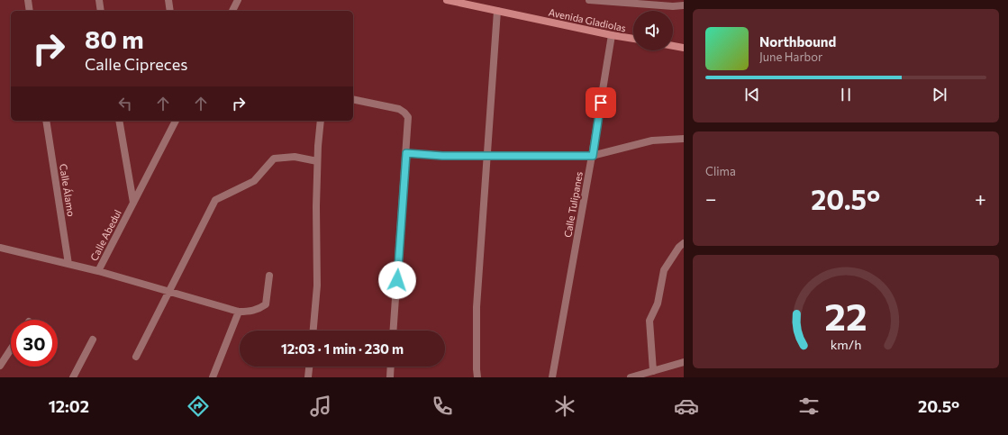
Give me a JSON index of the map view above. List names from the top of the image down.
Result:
{
  "streets": {
    "street": [
      "Avenida Gladiolas",
      "Calle Álamo",
      "Calle Tulipanes",
      "Calle Abedul"
    ]
  },
  "crossings": [
    ["Avenida Gladiolas", "Calle Tulipanes"],
    ["Calle Álamo", "Calle Abedul"]
  ],
  "page": {
    "turn": ["80 m", "Calle Cipreces"],
    "song": ["Northbound", "June Harbor"],
    "tile": "Clima",
    "heat": ["−", "20.5°", "+"],
    "limit": "30",
    "trip": "12:03 · 1 min · 230 m",
    "tabs": ["12:02", "20.5°"],
    "gauge": ["22", "km/h"]
  }
}
